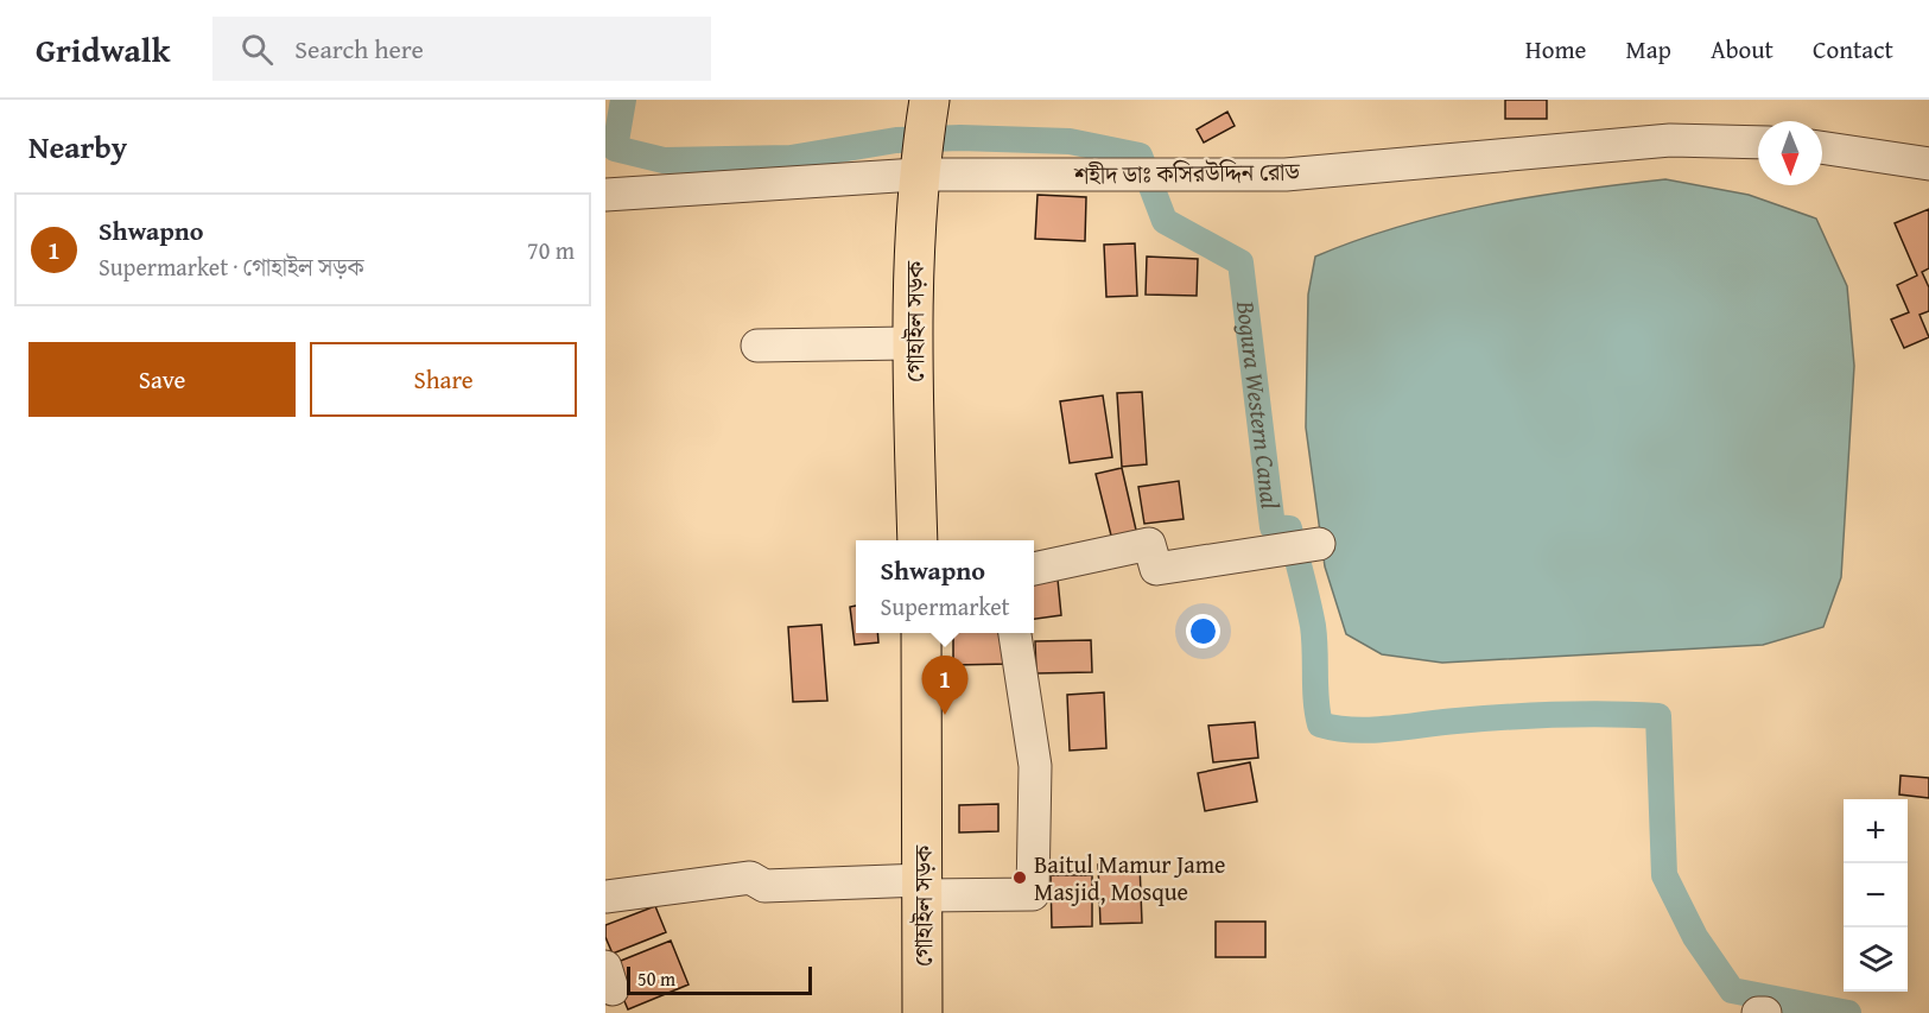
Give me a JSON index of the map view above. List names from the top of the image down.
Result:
{
  "streets": {
    "main road": ["গোহাইল সড়ক"],
    "street": ["শহীদ ডাঃ কসিরউদ্দিন রোড"]
  },
  "crossings": [
    ["শহীদ ডাঃ কসিরউদ্দিন রোড", "গোহাইল সড়ক"]
  ],
  "water": ["Bogura Western Canal"],
  "places": ["Baitul Mamur Jame Masjid, Mosque"],
  "scale_bar": "50 m",
  "north": "bottom",
  "page": {
    "header": "Gridwalk",
    "search": "Search here",
    "nav": [
      "Home",
      "Map",
      "About",
      "Contact"
    ],
    "heading": "Nearby",
    "list": [
      {
        "mark": "1",
        "name": "Shwapno",
        "note": "Supermarket · গোহাইল সড়ক",
        "value": "70 m"
      }
    ],
    "buttons": ["Save", "Share"],
    "popup": ["Shwapno", "Supermarket"],
    "pins": "1",
    "map_buttons": ["+", "−"],
    "scale": "50 m"
  }
}
